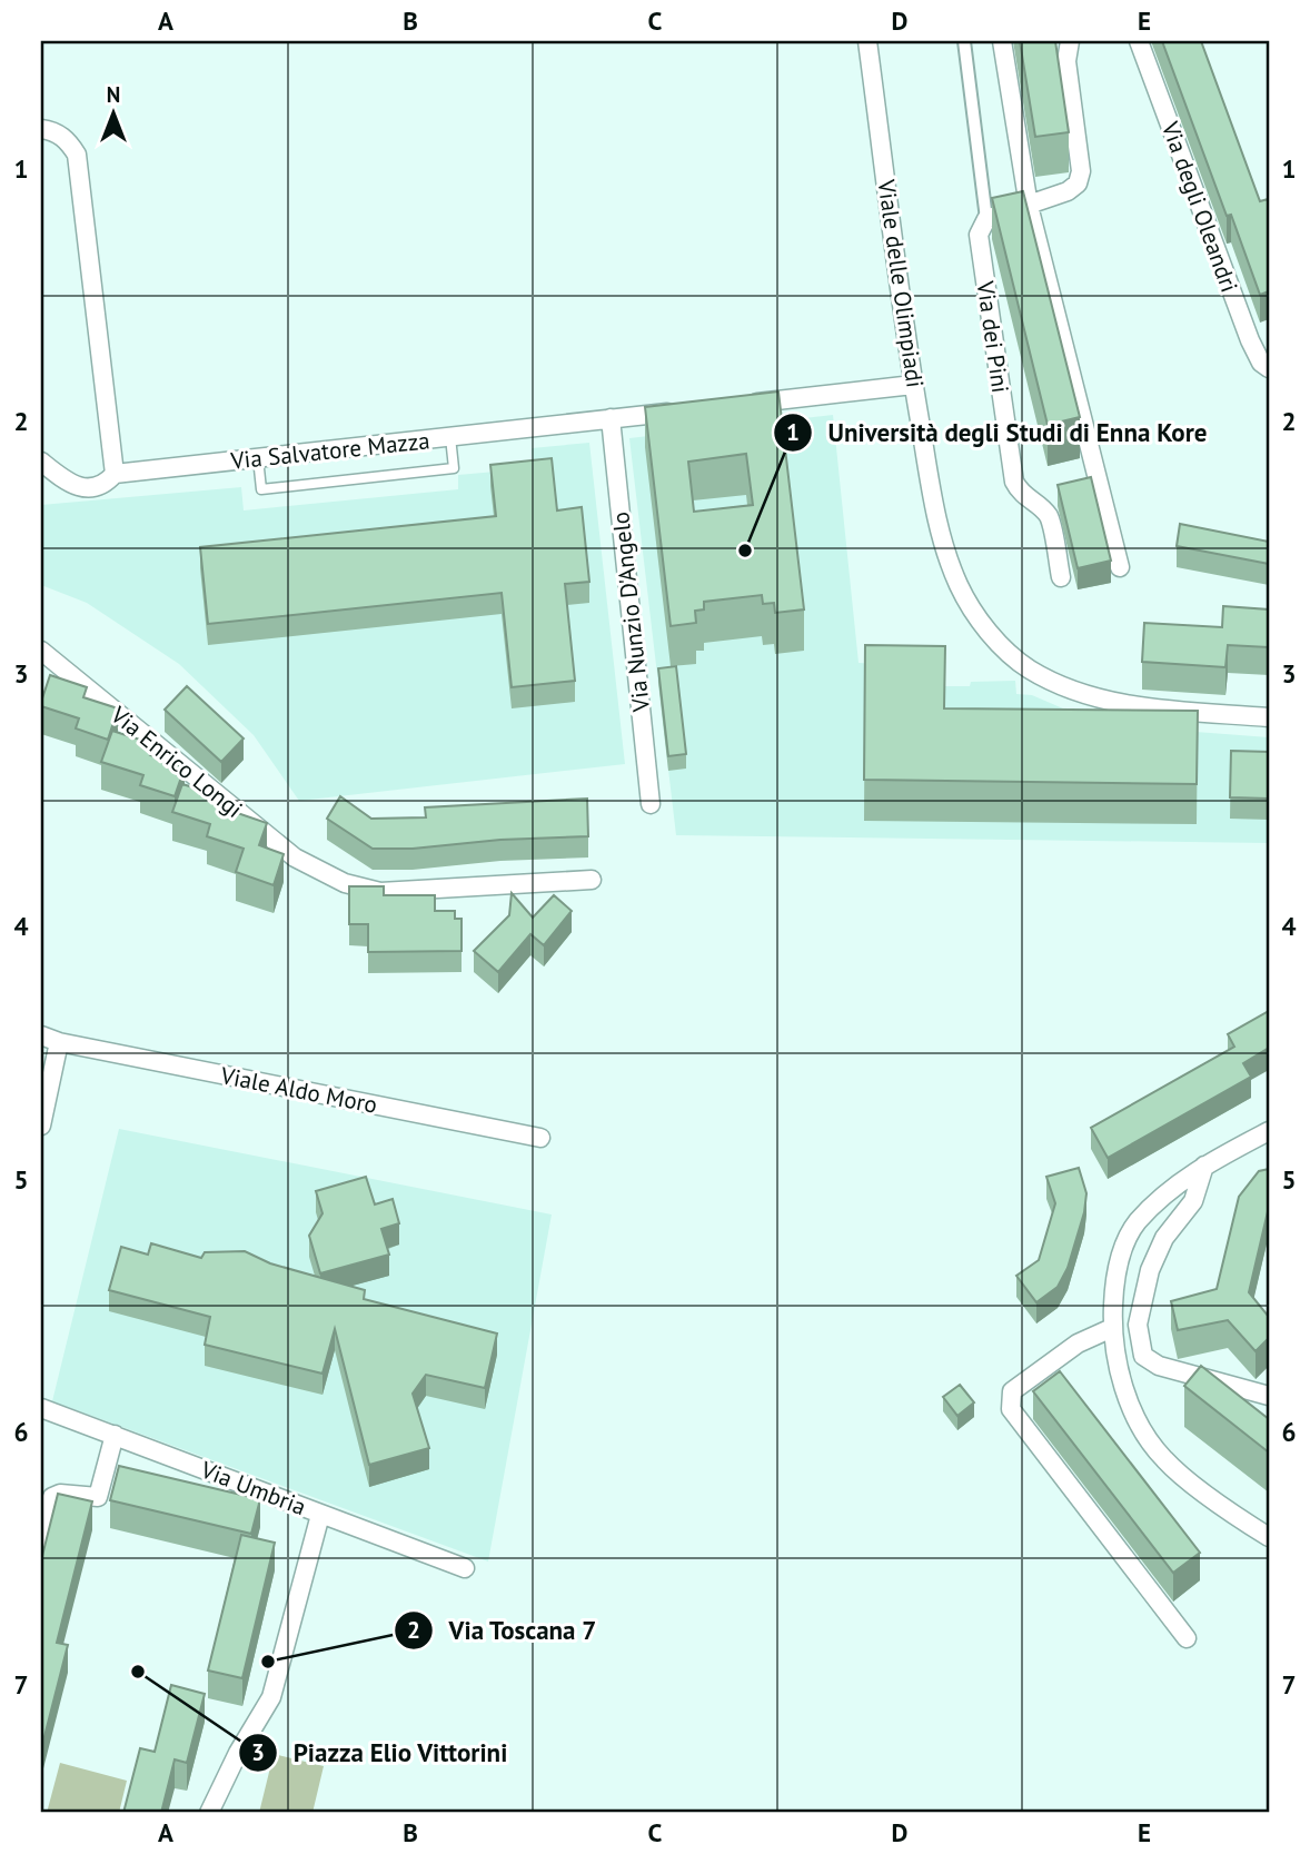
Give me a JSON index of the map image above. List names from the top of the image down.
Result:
{
  "streets": {
    "street": [
      "Via degli Oleandri",
      "Viale delle Olimpiadi",
      "Via dei Pini",
      "Via Salvatore Mazza",
      "Via Nunzio D'Angelo",
      "Via Enrico Longi",
      "Viale Aldo Moro",
      "Via Umbria"
    ]
  },
  "crossings": [
    ["Via Salvatore Mazza", "Via Nunzio D'Angelo"]
  ],
  "places": ["Università degli Studi di Enna Kore", "Via Toscana 7", "Piazza Elio Vittorini"],
  "north": "top",
  "grid": {
    "columns": [
      "A",
      "B",
      "C",
      "D",
      "E"
    ],
    "rows": [
      "1",
      "2",
      "3",
      "4",
      "5",
      "6",
      "7"
    ]
  }
}
